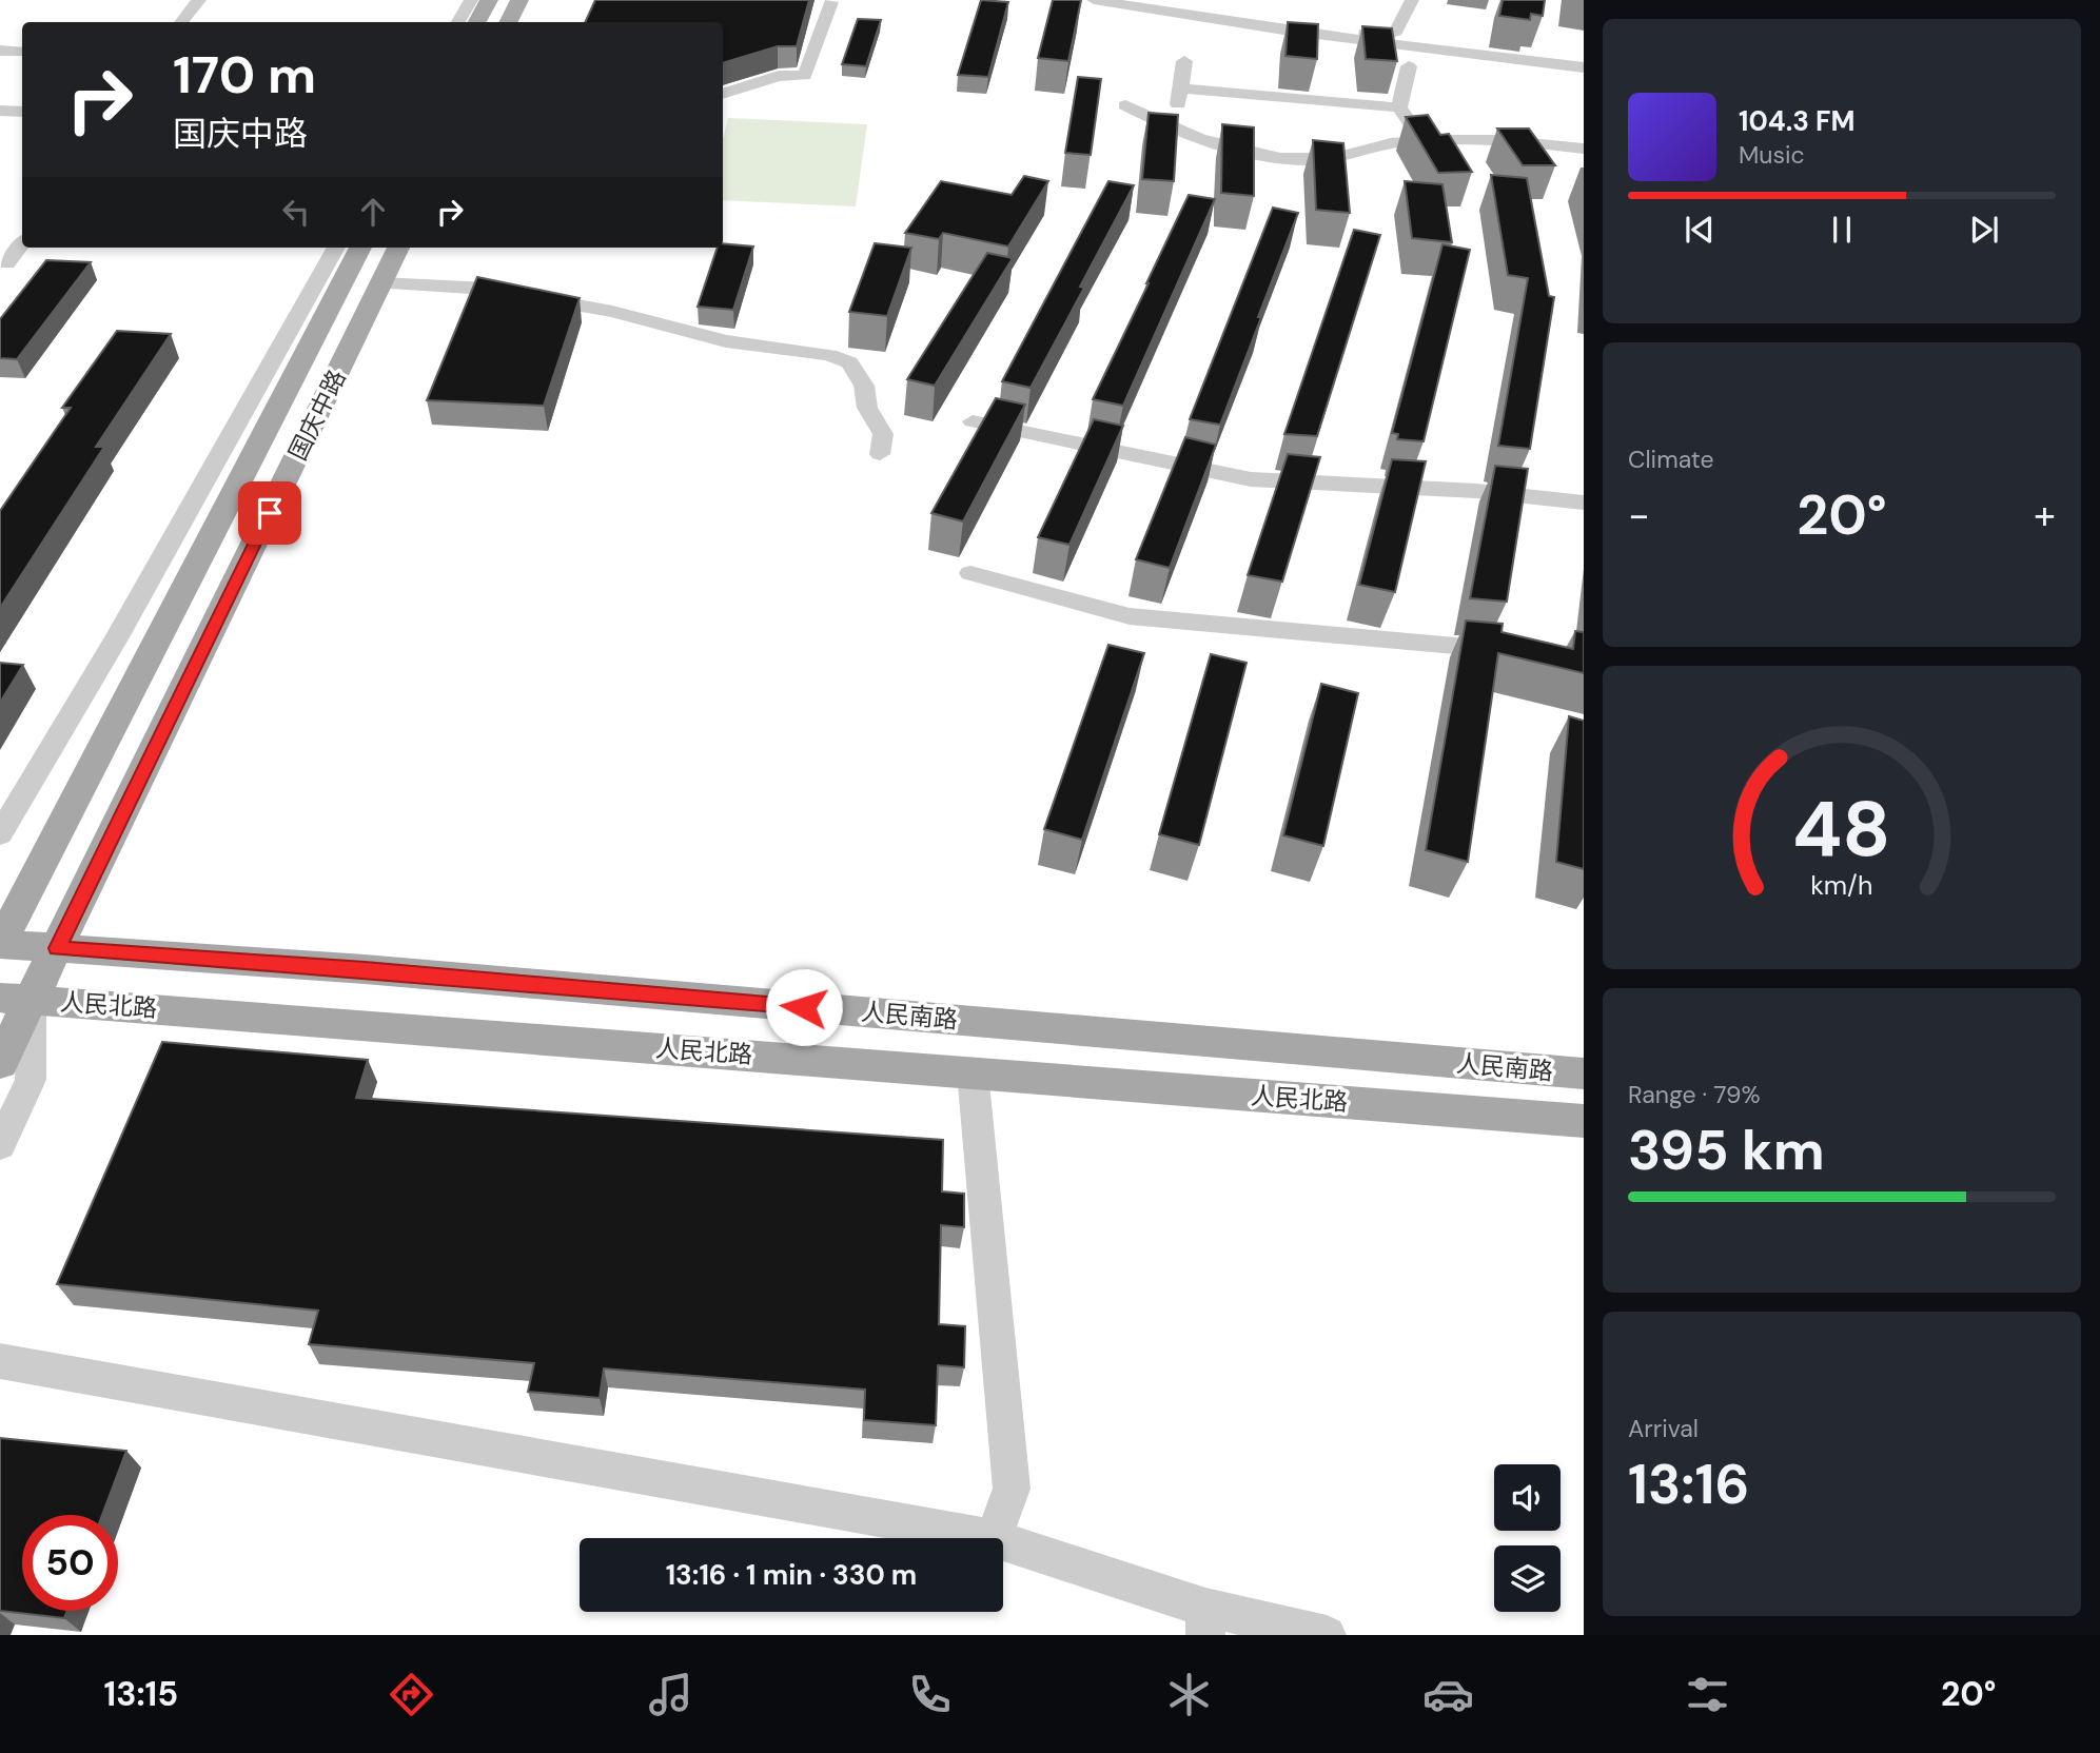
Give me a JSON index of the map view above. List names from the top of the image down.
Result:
{
  "streets": {
    "main road": ["国庆中路", "人民北路", "人民南路"]
  },
  "crossings": [
    ["国庆中路", "人民北路"],
    ["国庆中路", "人民南路"]
  ],
  "page": {
    "turn": ["170 m", "国庆中路"],
    "song": ["104.3 FM", "Music"],
    "tile": [
      "Climate",
      ["Range · 79%", "395 km"],
      ["Arrival", "13:16"]
    ],
    "heat": ["−", "20°", "+"],
    "limit": "50",
    "trip": "13:16 · 1 min · 330 m",
    "tabs": ["13:15", "20°"],
    "gauge": ["48", "km/h"]
  }
}
